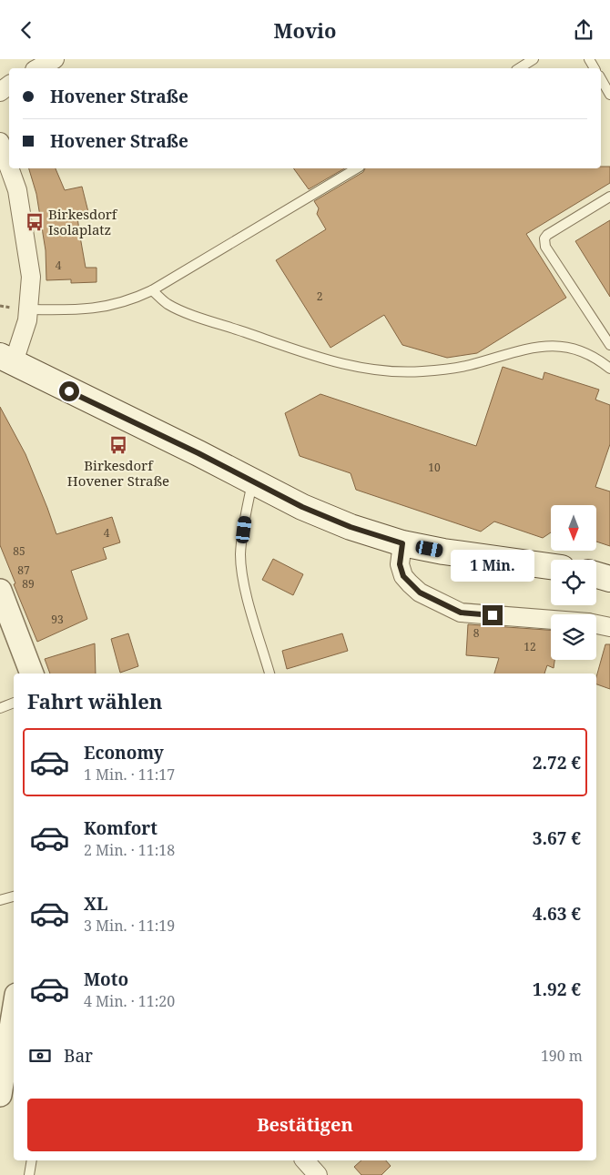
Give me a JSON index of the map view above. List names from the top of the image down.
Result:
{
  "places": {
    "bus stop": ["Birkesdorf Isolaplatz", "Birkesdorf Hovener Straße"]
  },
  "house_numbers": [
    "4",
    "2",
    "10",
    "4",
    "85",
    "87",
    "89",
    "93",
    "8",
    "12"
  ],
  "north": "bottom",
  "page": {
    "header": "Movio",
    "banner": ["Hovener Straße", "Hovener Straße"],
    "bubble": "1 Min.",
    "heading": "Fahrt wählen",
    "list": [
      {
        "name": "Economy",
        "note": "1 Min. · 11:17",
        "value": "2.72 €"
      },
      {
        "name": "Komfort",
        "note": "2 Min. · 11:18",
        "value": "3.67 €"
      },
      {
        "name": "XL",
        "note": "3 Min. · 11:19",
        "value": "4.63 €"
      },
      {
        "name": "Moto",
        "note": "4 Min. · 11:20",
        "value": "1.92 €"
      }
    ],
    "pay": ["Bar", "190 m"],
    "buttons": "Bestätigen"
  }
}
